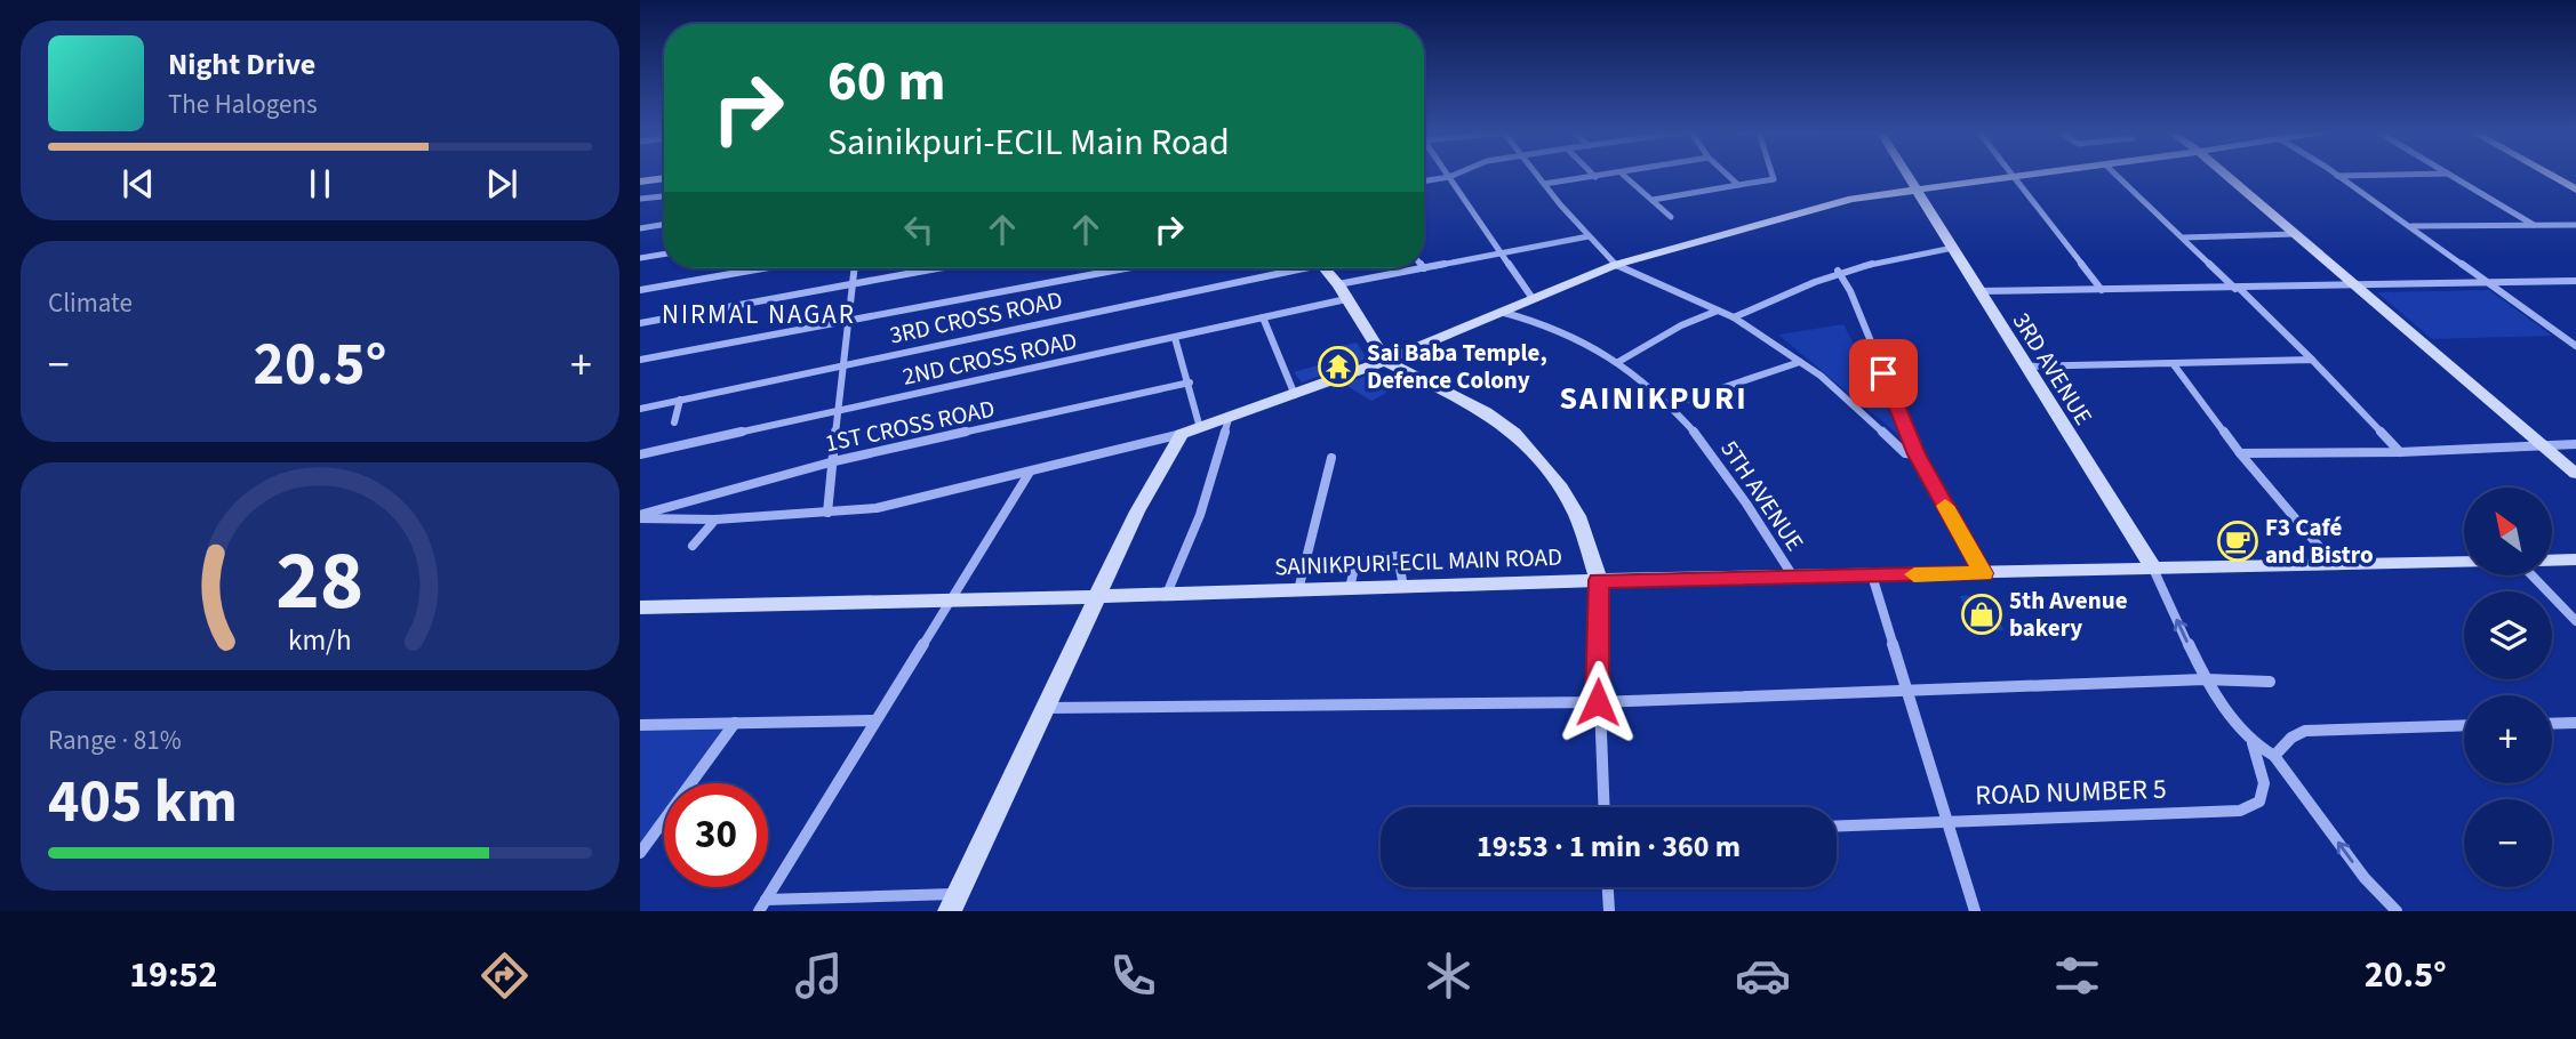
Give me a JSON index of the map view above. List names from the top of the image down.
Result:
{
  "streets": {
    "street": [
      "3RD CROSS ROAD",
      "2ND CROSS ROAD",
      "3RD AVENUE",
      "1ST CROSS ROAD",
      "5TH AVENUE",
      "SAINIKPURI-ECIL MAIN ROAD",
      "ROAD NUMBER 5"
    ]
  },
  "crossings": [
    ["3RD AVENUE", "SAINIKPURI-ECIL MAIN ROAD"],
    ["5TH AVENUE", "SAINIKPURI-ECIL MAIN ROAD"]
  ],
  "districts": ["NIRMAL NAGAR", "SAINIKPURI"],
  "places": {
    "temple": ["Sai Baba Temple, Defence Colony"],
    "cafe": ["F3 Café and Bistro"],
    "shop": ["5th Avenue bakery"]
  },
  "north": "top left",
  "page": {
    "turn": ["60 m", "Sainikpuri-ECIL Main Road"],
    "song": ["Night Drive", "The Halogens"],
    "tile": [
      "Climate",
      ["Range · 81%", "405 km"]
    ],
    "heat": ["−", "20.5°", "+"],
    "map_buttons": ["+", "−"],
    "limit": "30",
    "trip": "19:53 · 1 min · 360 m",
    "tabs": ["19:52", "20.5°"],
    "gauge": ["28", "km/h"]
  }
}
